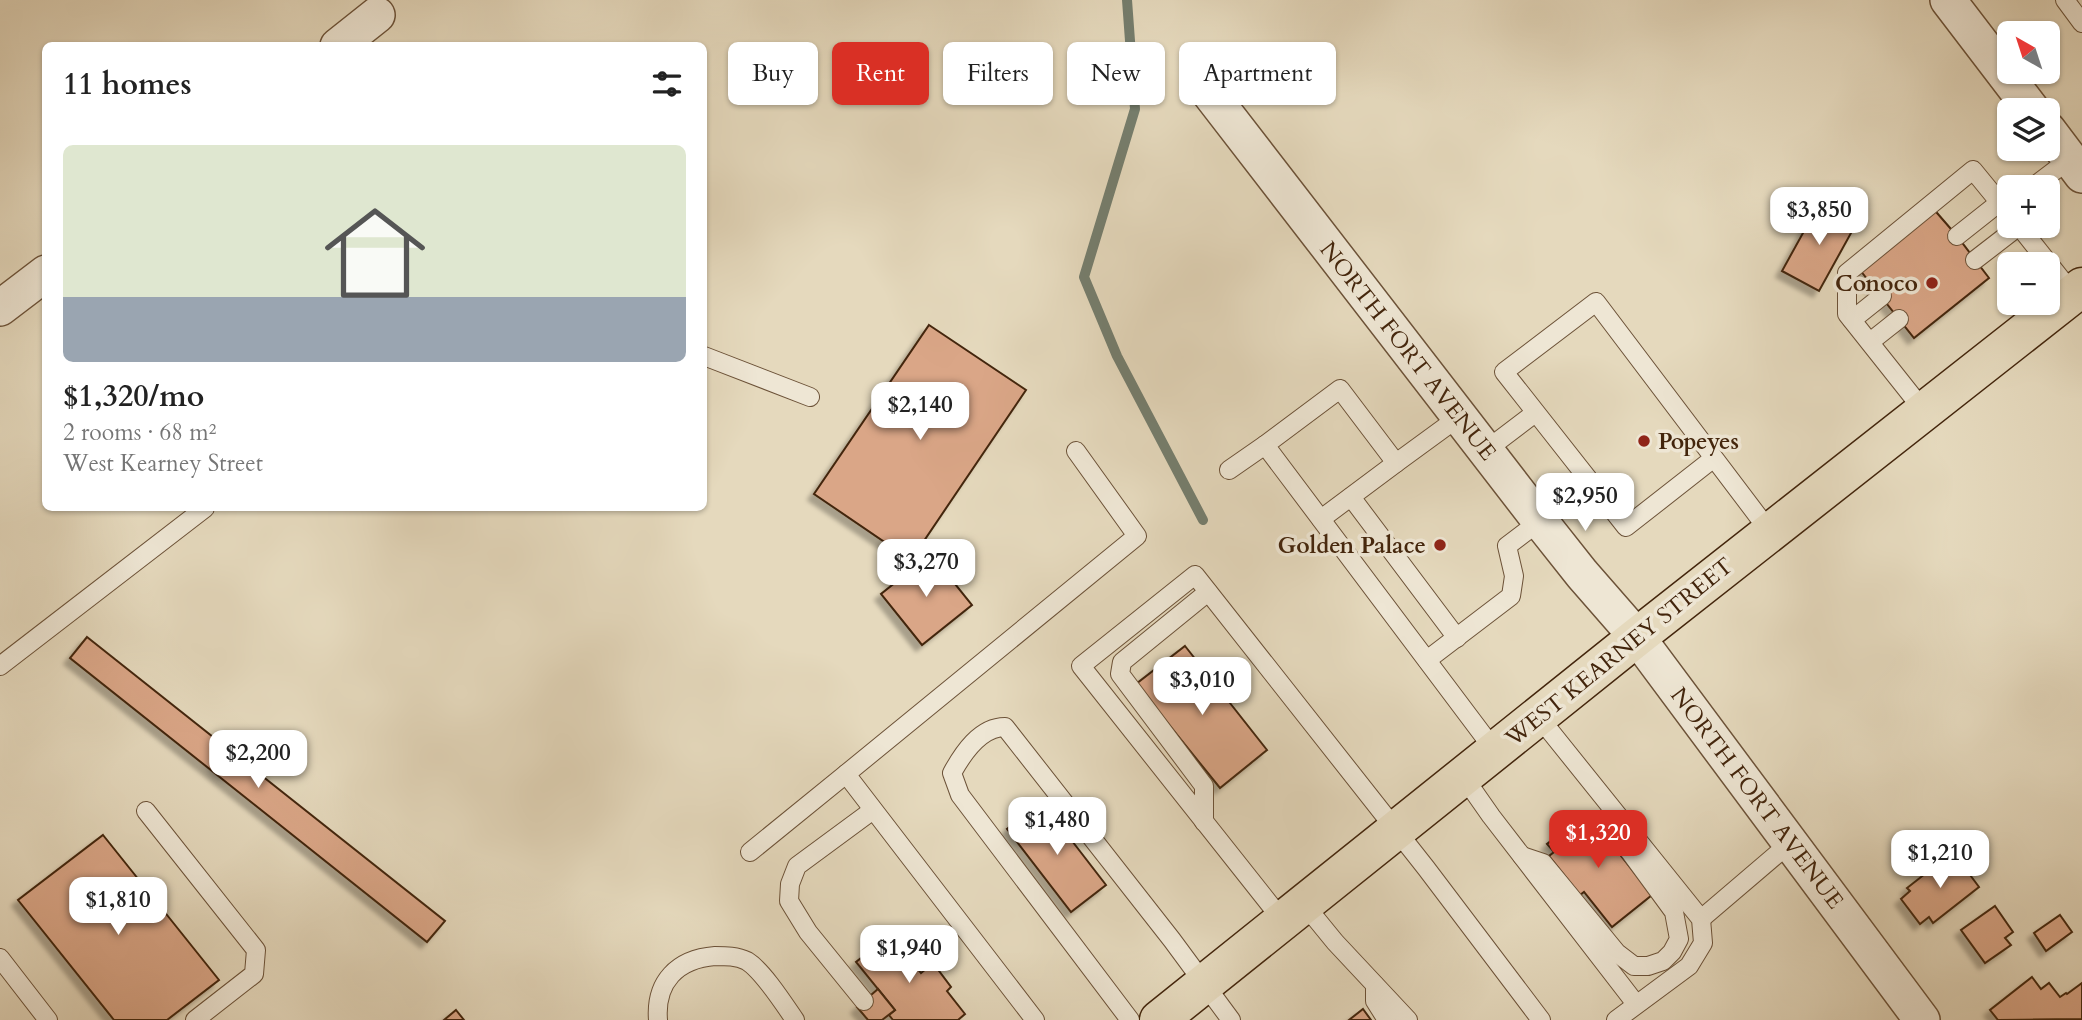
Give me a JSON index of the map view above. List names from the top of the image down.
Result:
{
  "streets": {
    "main road": ["WEST KEARNEY STREET"],
    "street": ["NORTH FORT AVENUE"]
  },
  "crossings": [
    ["NORTH FORT AVENUE", "WEST KEARNEY STREET"]
  ],
  "places": ["Conoco", "Popeyes", "Golden Palace"],
  "north": "top left",
  "page": {
    "map_buttons": ["+", "−"],
    "chip": [
      "Buy",
      "Rent",
      "Filters",
      "New",
      "Apartment"
    ],
    "heading": "11 homes",
    "list": [
      {
        "name": "$1,320/mo",
        "note": "2 rooms · 68 m² · West Kearney Street"
      }
    ],
    "price": [
      "$3,850",
      "$2,140",
      "$2,950",
      "$3,270",
      "$3,010",
      "$2,200",
      "$1,480",
      "$1,320",
      "$1,210",
      "$1,810",
      "$1,940"
    ]
  }
}
